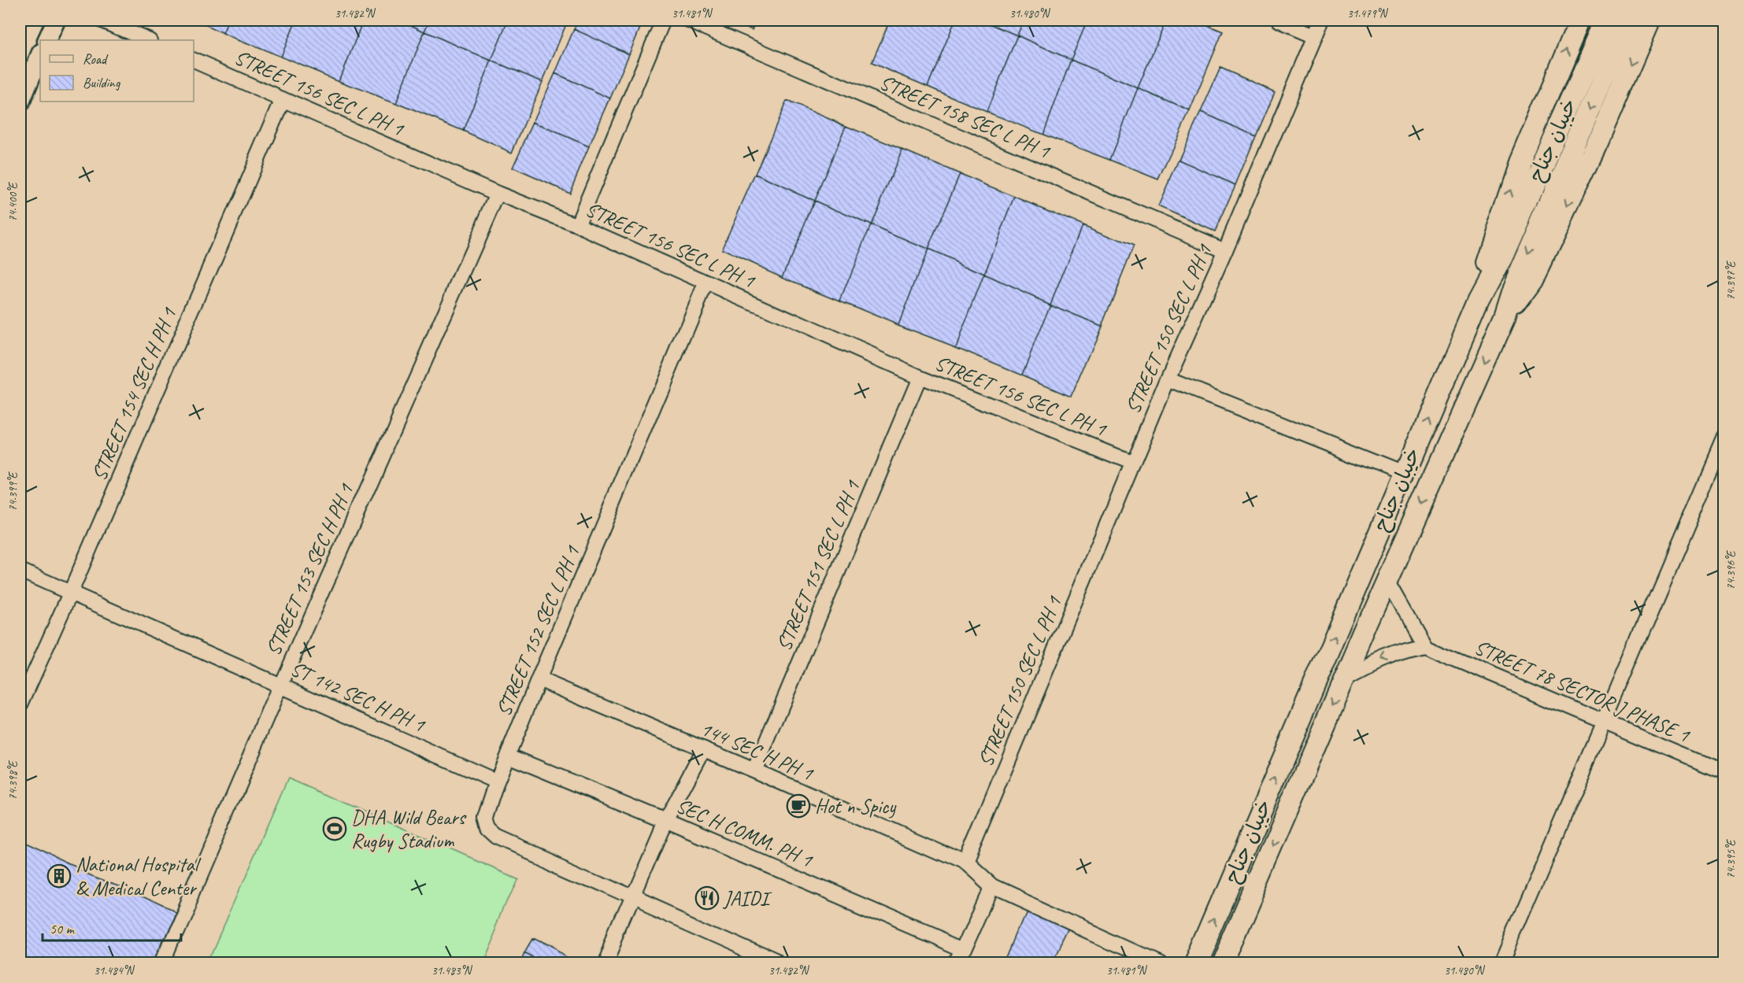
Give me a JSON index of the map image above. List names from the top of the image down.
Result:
{
  "streets": {
    "main road": ["خیبان جناح"],
    "street": [
      "STREET 156 SEC L PH 1",
      "STREET 158 SEC L PH 1",
      "STREET 150 SEC L PH 1",
      "STREET 154 SEC H PH 1",
      "STREET 151 SEC L PH 1",
      "STREET 153 SEC H PH 1",
      "STREET 152 SEC L PH 1",
      "STREET 78 SECTOR J PHASE 1",
      "ST 142 SEC H PH 1",
      "144 SEC H PH 1",
      "SEC H COMM. PH 1"
    ]
  },
  "crossings": [
    ["STREET 156 SEC L PH 1", "STREET 150 SEC L PH 1"],
    ["STREET 156 SEC L PH 1", "STREET 154 SEC H PH 1"],
    ["STREET 156 SEC L PH 1", "STREET 151 SEC L PH 1"],
    ["STREET 156 SEC L PH 1", "STREET 153 SEC H PH 1"],
    ["STREET 156 SEC L PH 1", "STREET 152 SEC L PH 1"],
    ["STREET 158 SEC L PH 1", "STREET 150 SEC L PH 1"],
    ["STREET 150 SEC L PH 1", "144 SEC H PH 1"],
    ["STREET 154 SEC H PH 1", "ST 142 SEC H PH 1"],
    ["STREET 151 SEC L PH 1", "144 SEC H PH 1"],
    ["STREET 153 SEC H PH 1", "ST 142 SEC H PH 1"],
    ["STREET 152 SEC L PH 1", "ST 142 SEC H PH 1"],
    ["STREET 152 SEC L PH 1", "144 SEC H PH 1"],
    ["STREET 152 SEC L PH 1", "SEC H COMM. PH 1"]
  ],
  "places": {
    "cafe": ["Hot n Spicy"],
    "sports": ["DHA Wild Bears Rugby Stadium"],
    "building": ["National Hospital & Medical Center"],
    "restaurant": ["JAIDI"]
  },
  "legend": ["Road", "Building"],
  "scale_bar": "50 m",
  "coordinates": [
    "31.482°N",
    "31.481°N",
    "31.480°N",
    "31.479°N",
    "74.400°E",
    "74.397°E",
    "74.399°E",
    "74.396°E",
    "74.398°E",
    "74.395°E",
    "31.484°N",
    "31.483°N"
  ]
}
